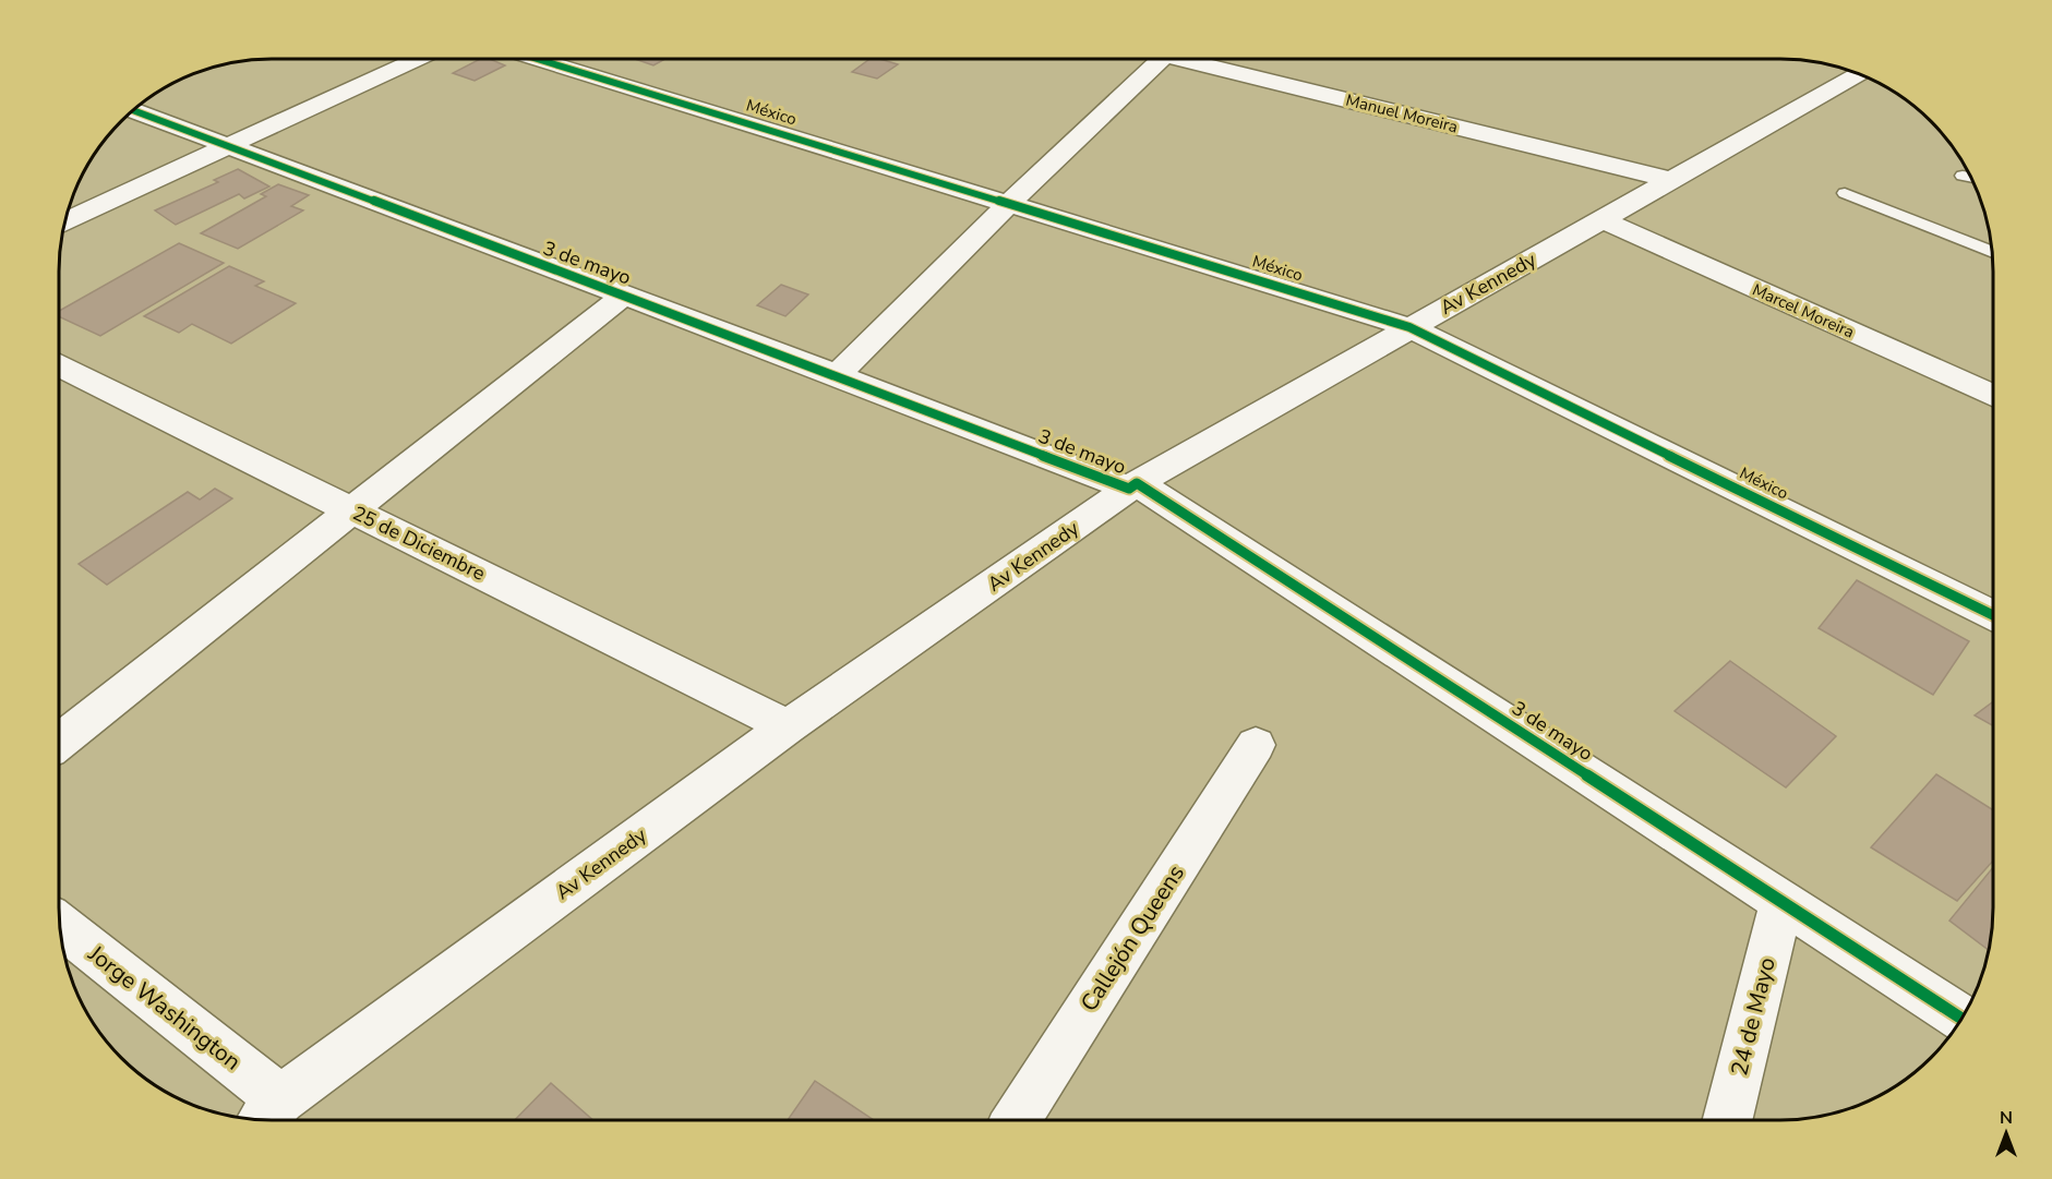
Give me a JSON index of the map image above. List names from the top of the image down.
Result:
{
  "streets": {
    "street": [
      "México",
      "Manuel Moreira",
      "3 de mayo",
      "Av Kennedy",
      "Marcel Moreira",
      "25 de Diciembre",
      "Callejón Queens",
      "Jorge Washington",
      "24 de Mayo"
    ]
  },
  "crossings": [
    ["México", "Av Kennedy"],
    ["Manuel Moreira", "Av Kennedy"],
    ["3 de mayo", "Av Kennedy"],
    ["3 de mayo", "24 de Mayo"],
    ["Av Kennedy", "Marcel Moreira"],
    ["Av Kennedy", "25 de Diciembre"],
    ["Av Kennedy", "Jorge Washington"]
  ],
  "north": "top"
}
